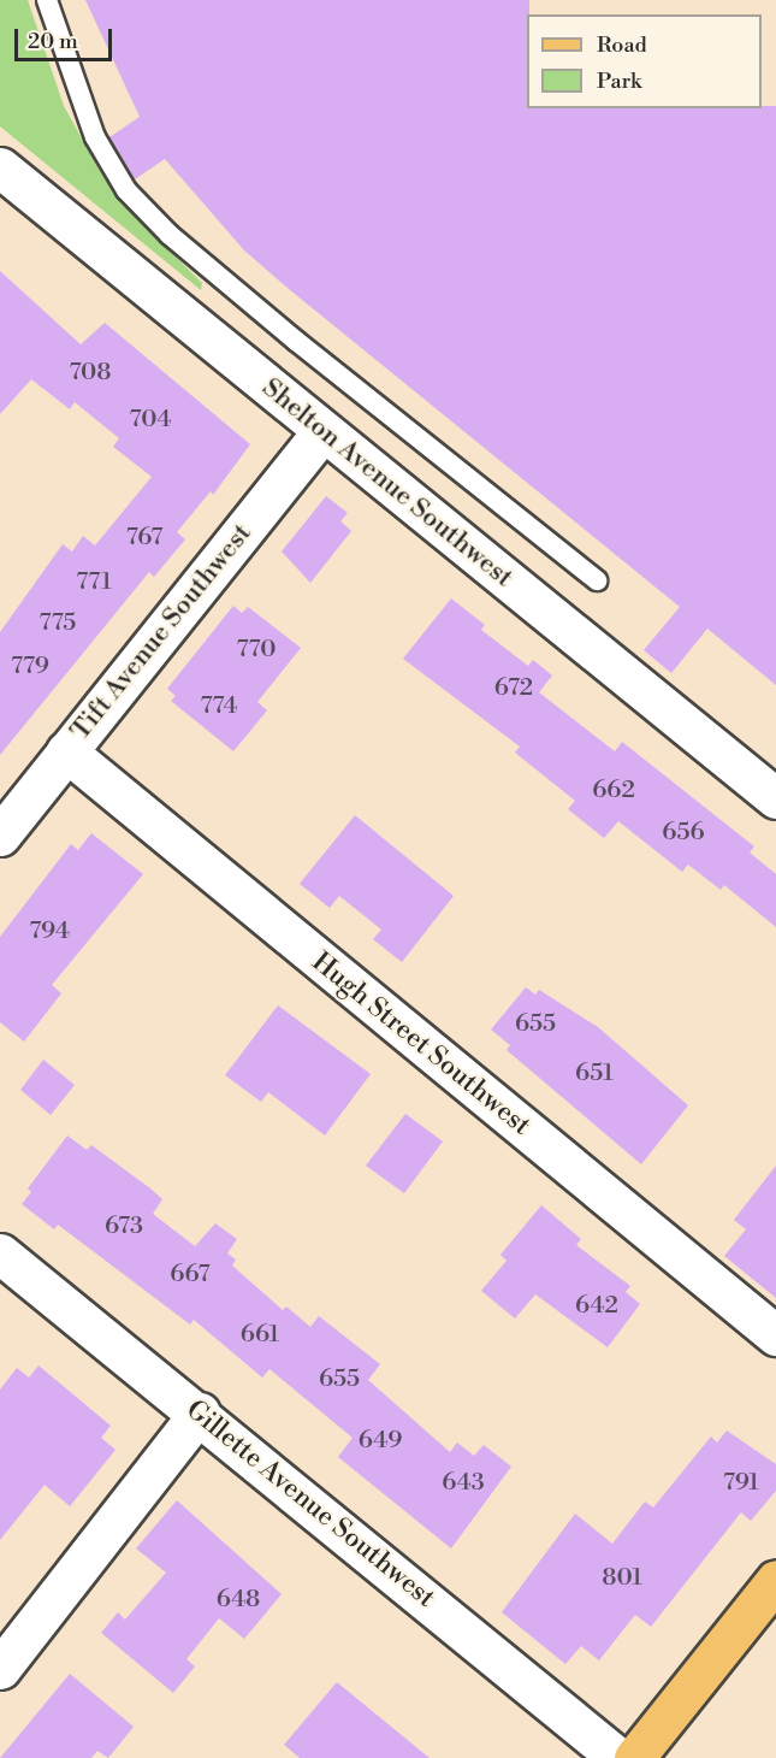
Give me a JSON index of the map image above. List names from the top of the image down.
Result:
{
  "streets": {
    "street": [
      "Shelton Avenue Southwest",
      "Tift Avenue Southwest",
      "Hugh Street Southwest",
      "Gillette Avenue Southwest"
    ]
  },
  "crossings": [
    ["Shelton Avenue Southwest", "Tift Avenue Southwest"],
    ["Tift Avenue Southwest", "Hugh Street Southwest"]
  ],
  "house_numbers": [
    "708",
    "704",
    "767",
    "771",
    "775",
    "770",
    "779",
    "672",
    "774",
    "662",
    "656",
    "794",
    "655",
    "651",
    "673",
    "667",
    "642",
    "661",
    "655",
    "649",
    "643",
    "791",
    "801",
    "648"
  ],
  "legend": ["Road", "Park"],
  "scale_bar": "20 m"
}
